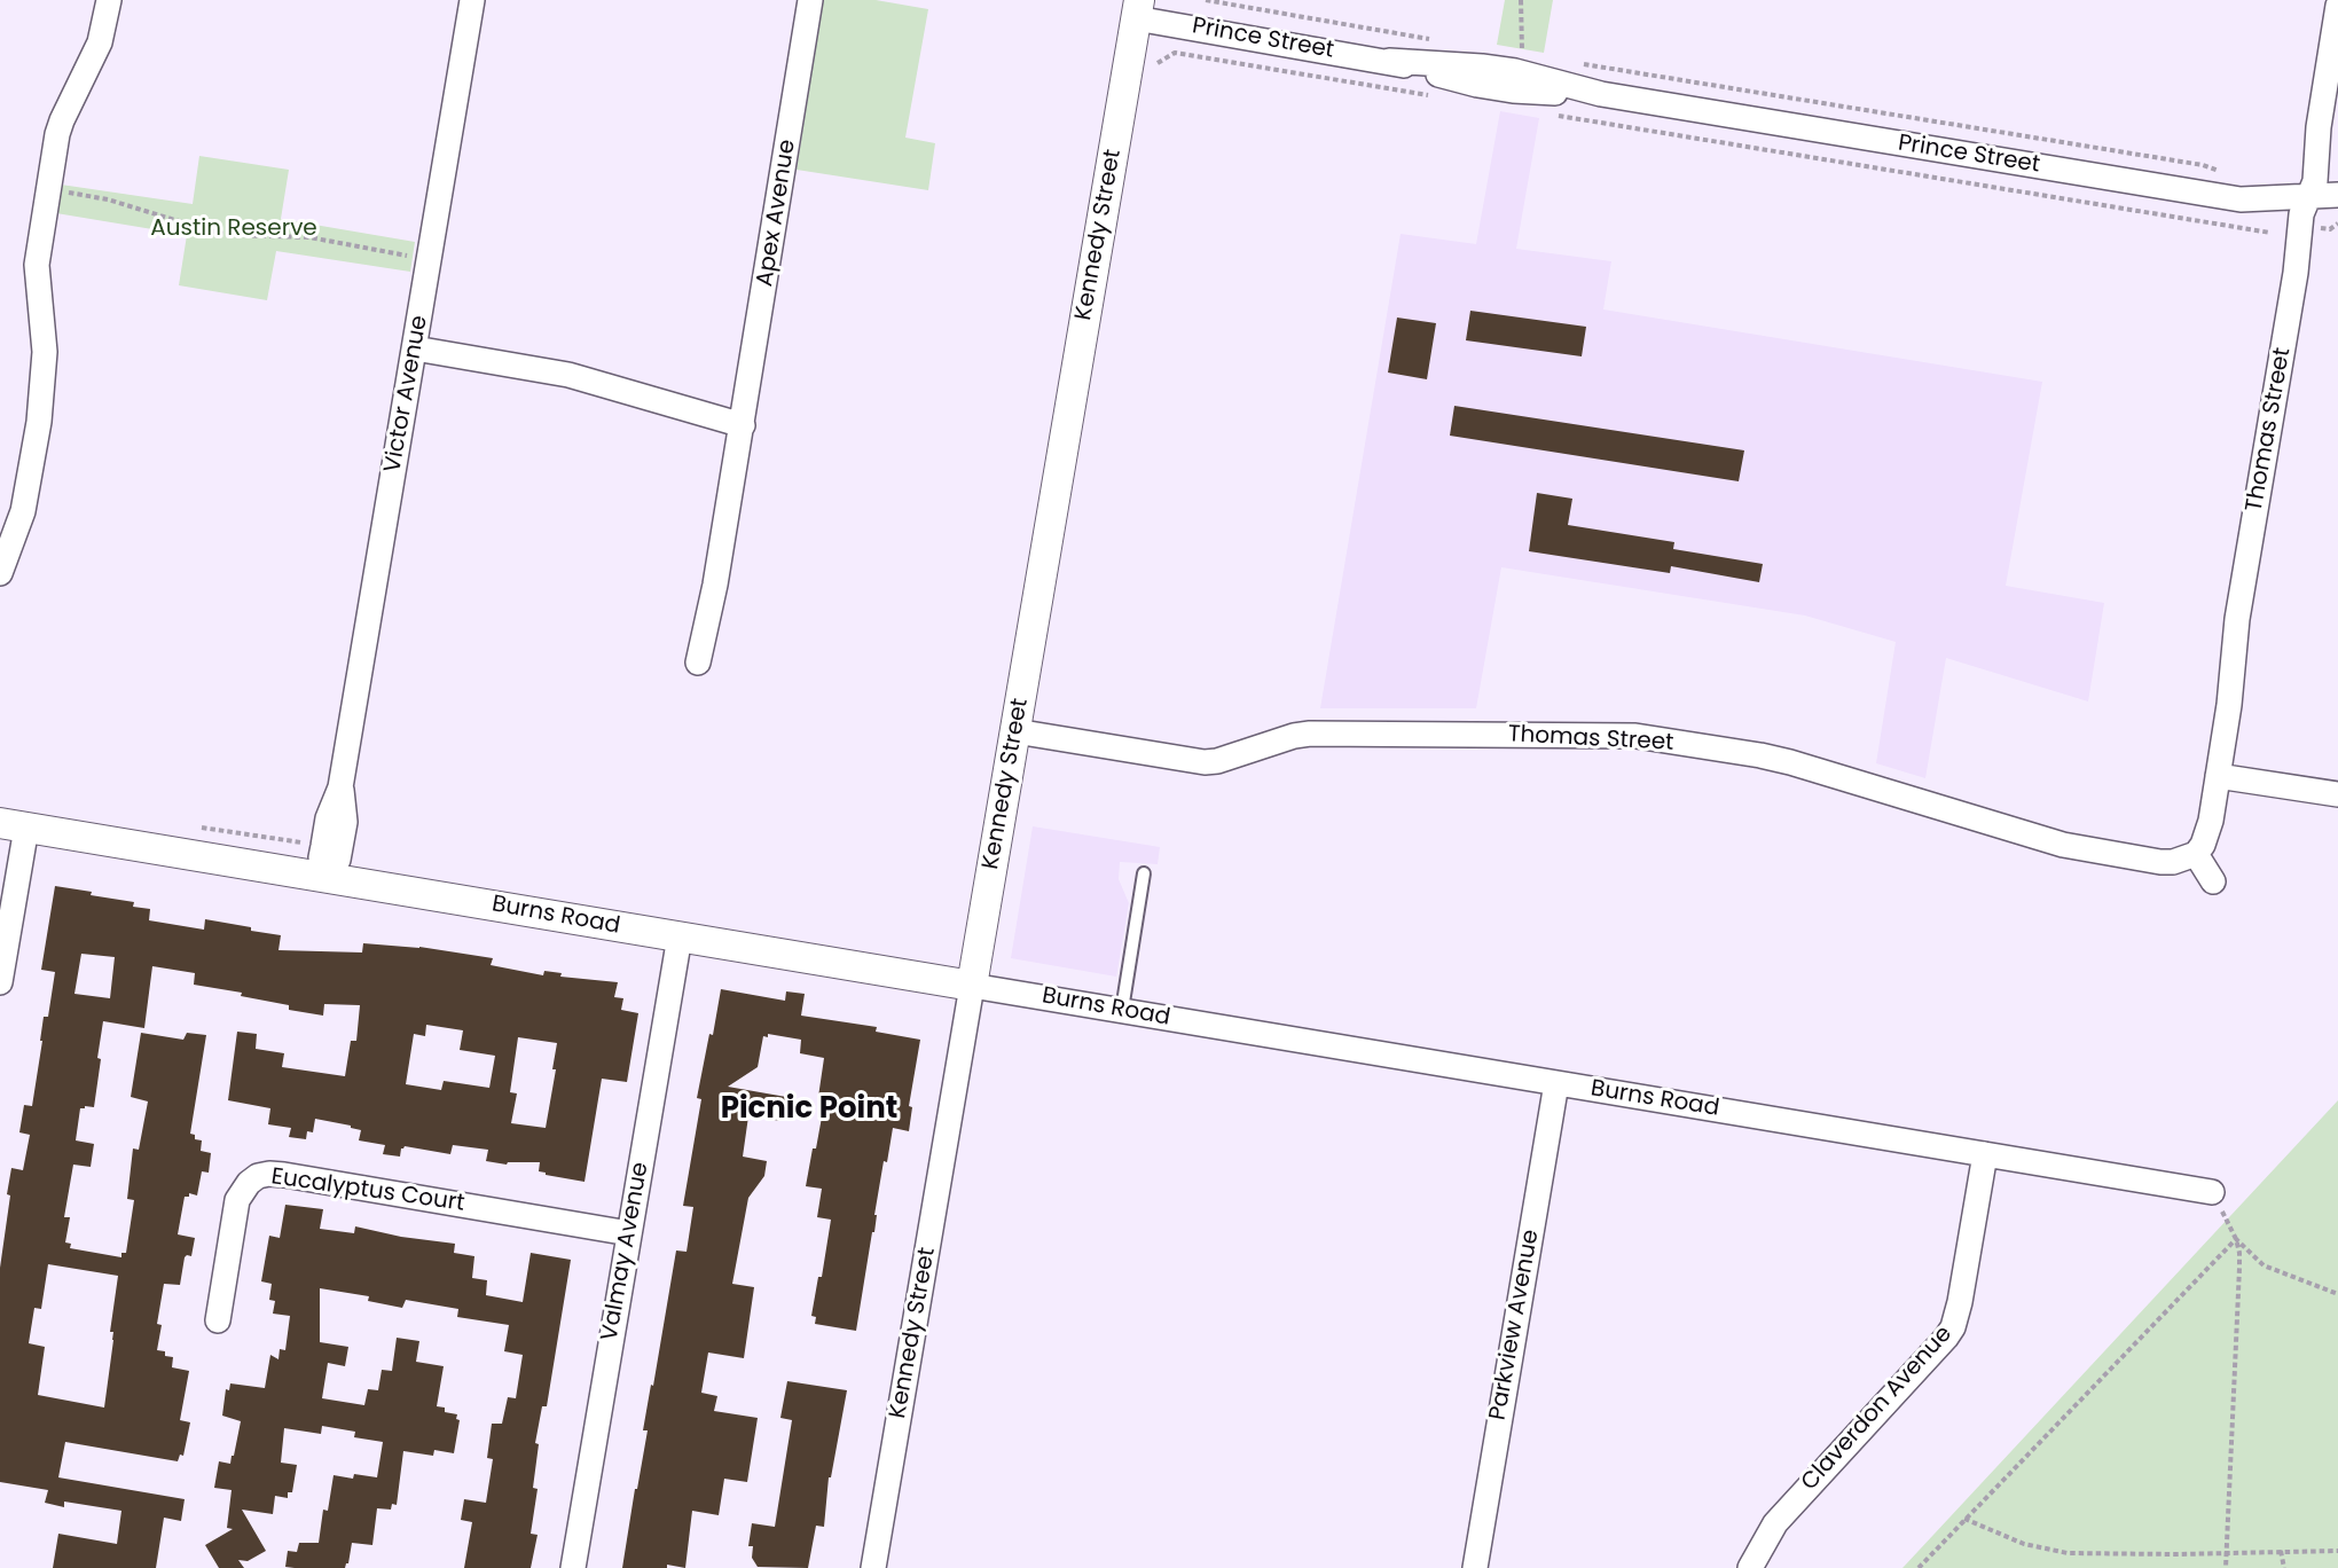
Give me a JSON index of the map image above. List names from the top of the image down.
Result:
{
  "streets": {
    "street": [
      "Prince Street",
      "Apex Avenue",
      "Kennedy Street",
      "Victor Avenue",
      "Thomas Street",
      "Burns Road",
      "Eucalyptus Court",
      "Valmay Avenue",
      "Parkview Avenue",
      "Claverdon Avenue"
    ]
  },
  "crossings": [
    ["Prince Street", "Kennedy Street"],
    ["Prince Street", "Thomas Street"],
    ["Kennedy Street", "Thomas Street"],
    ["Kennedy Street", "Burns Road"],
    ["Victor Avenue", "Burns Road"],
    ["Burns Road", "Valmay Avenue"],
    ["Burns Road", "Parkview Avenue"],
    ["Burns Road", "Claverdon Avenue"],
    ["Eucalyptus Court", "Valmay Avenue"]
  ],
  "districts": ["Picnic Point"],
  "parks": ["Austin Reserve"]
}
